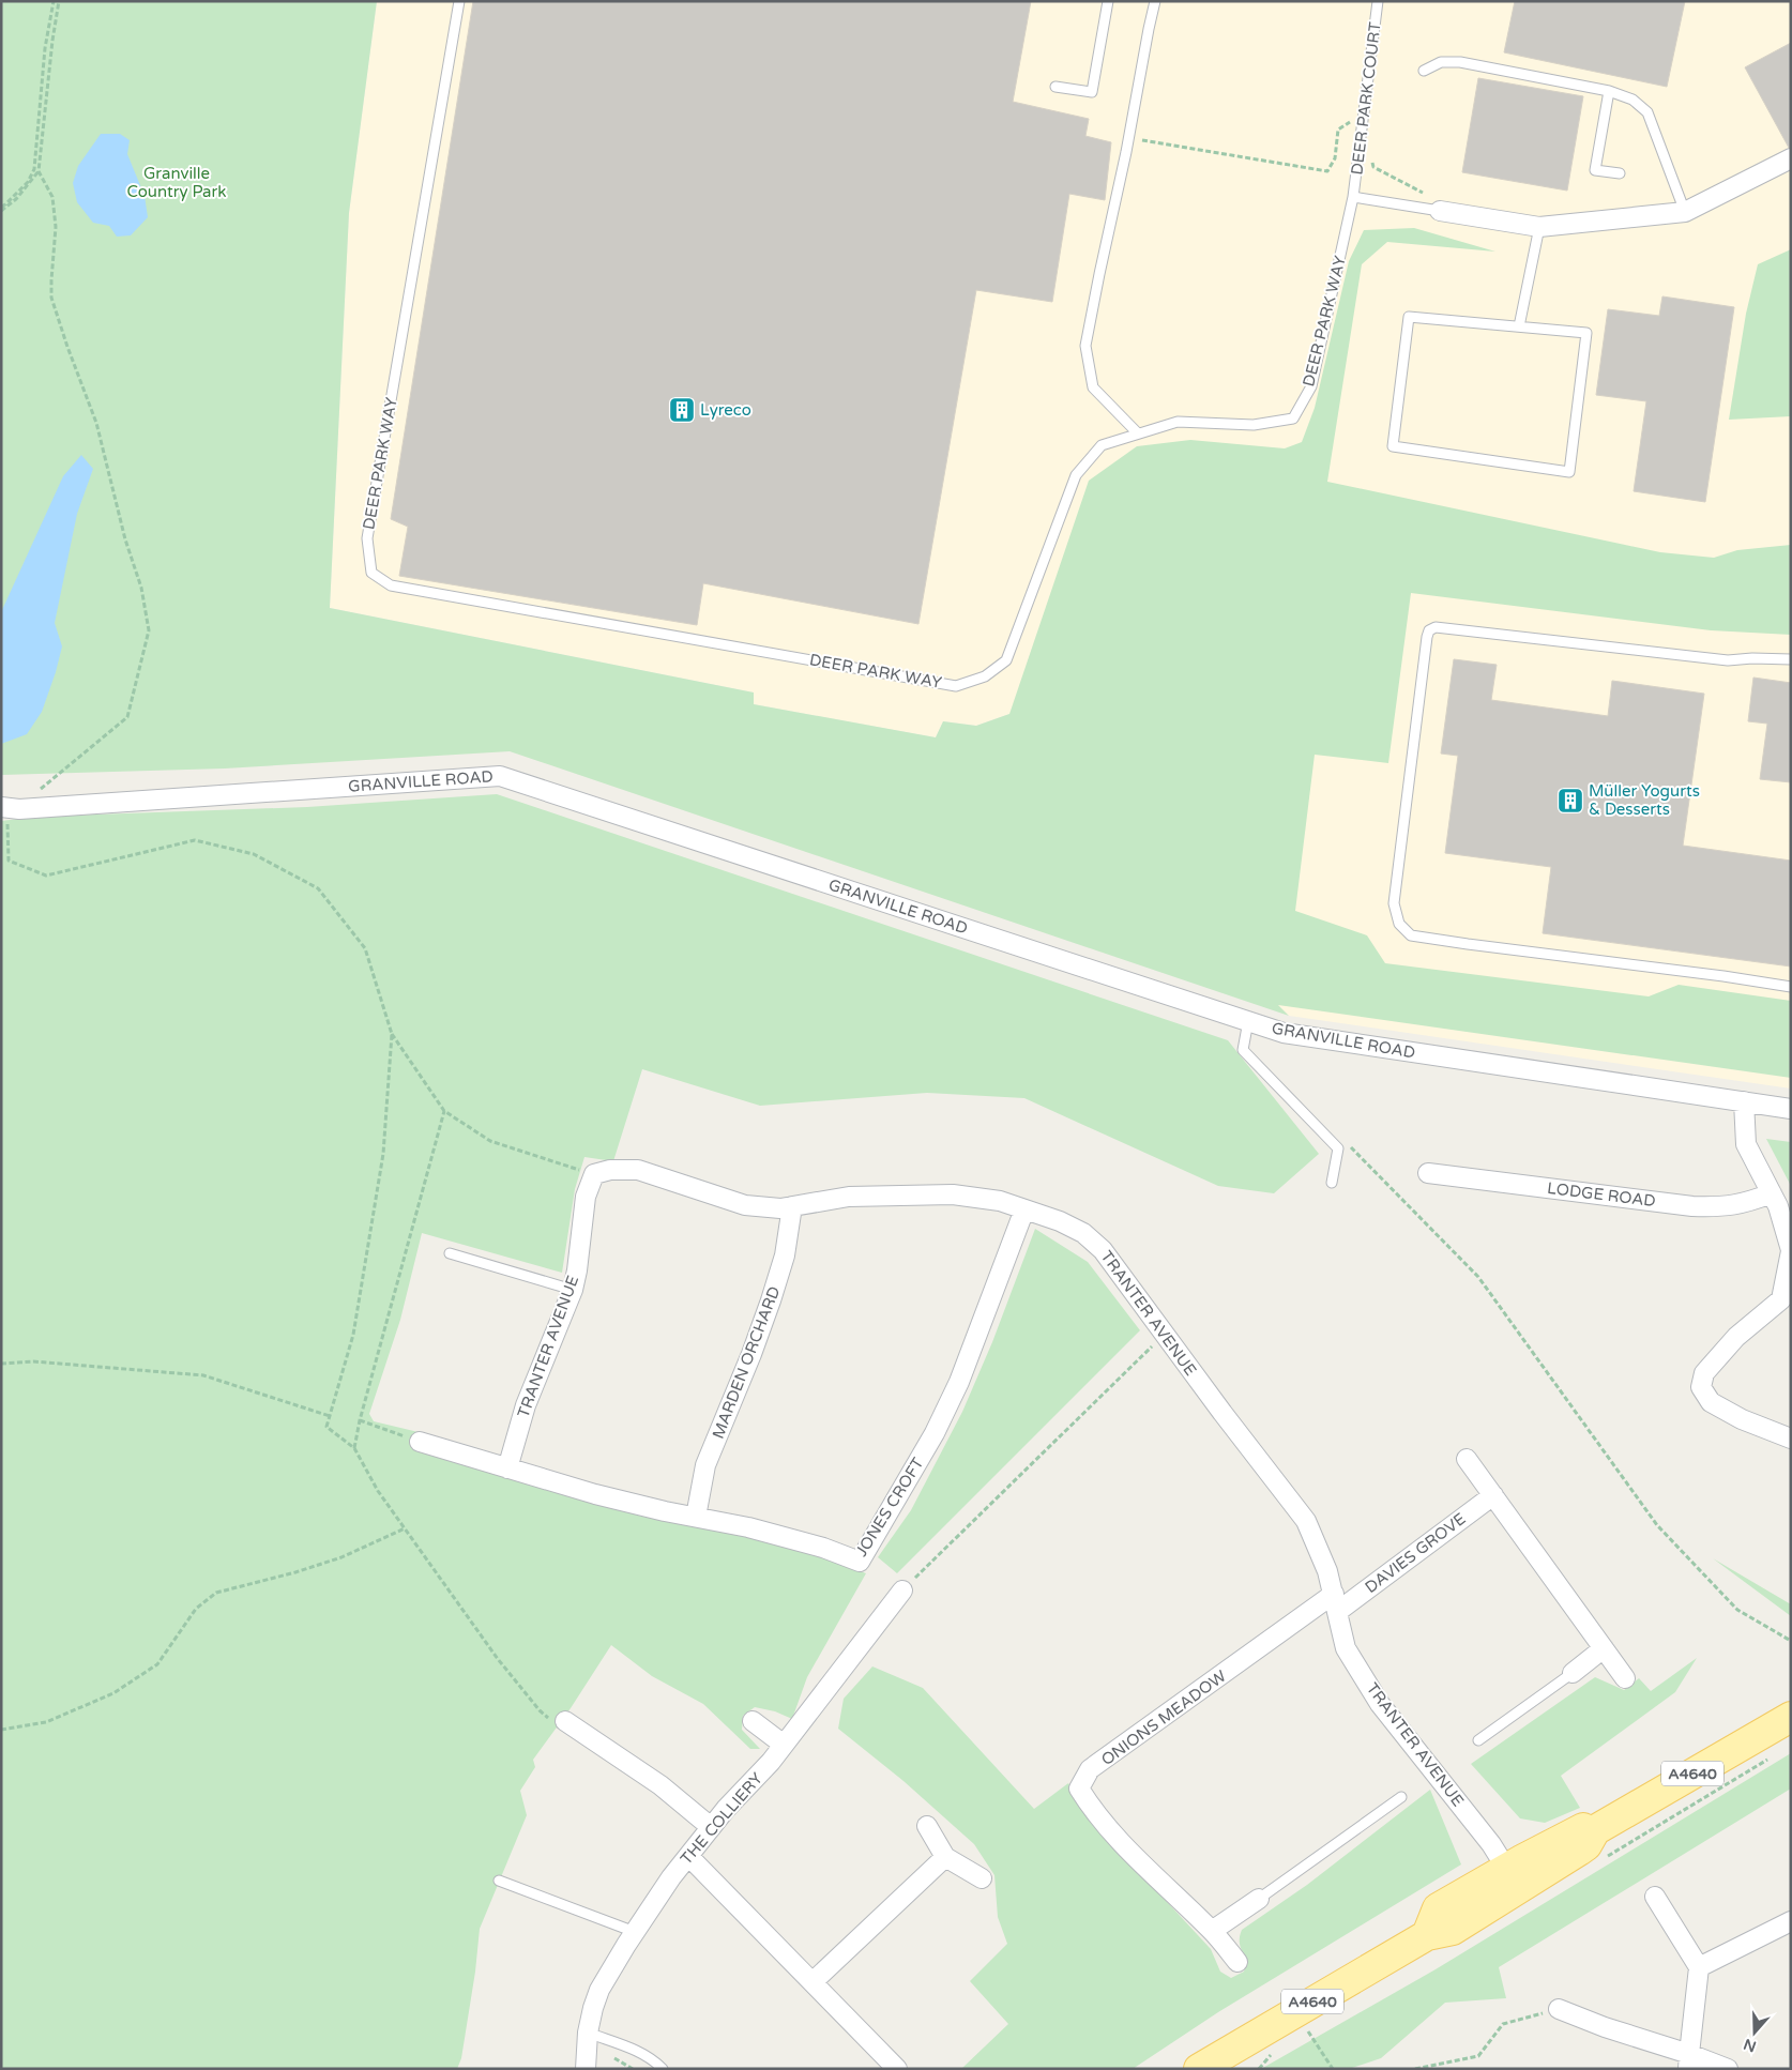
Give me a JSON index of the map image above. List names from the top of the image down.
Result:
{
  "streets": {
    "main road": ["A4640"],
    "street": [
      "GRANVILLE ROAD",
      "LODGE ROAD",
      "TRANTER AVENUE",
      "MARDEN ORCHARD",
      "JONES CROFT",
      "DAVIES GROVE",
      "ONIONS MEADOW",
      "THE COLLIERY"
    ],
    "lane": ["DEER PARK COURT", "DEER PARK WAY"]
  },
  "crossings": [
    ["DEER PARK COURT", "DEER PARK WAY"],
    ["TRANTER AVENUE", "MARDEN ORCHARD"],
    ["TRANTER AVENUE", "JONES CROFT"],
    ["TRANTER AVENUE", "DAVIES GROVE"],
    ["TRANTER AVENUE", "ONIONS MEADOW"],
    ["TRANTER AVENUE", "A4640"],
    ["MARDEN ORCHARD", "JONES CROFT"],
    ["DAVIES GROVE", "ONIONS MEADOW"]
  ],
  "parks": ["Granville Country Park"],
  "places": {
    "building": ["Lyreco", "Müller Yogurts & Desserts"]
  },
  "north": "bottom"
}
